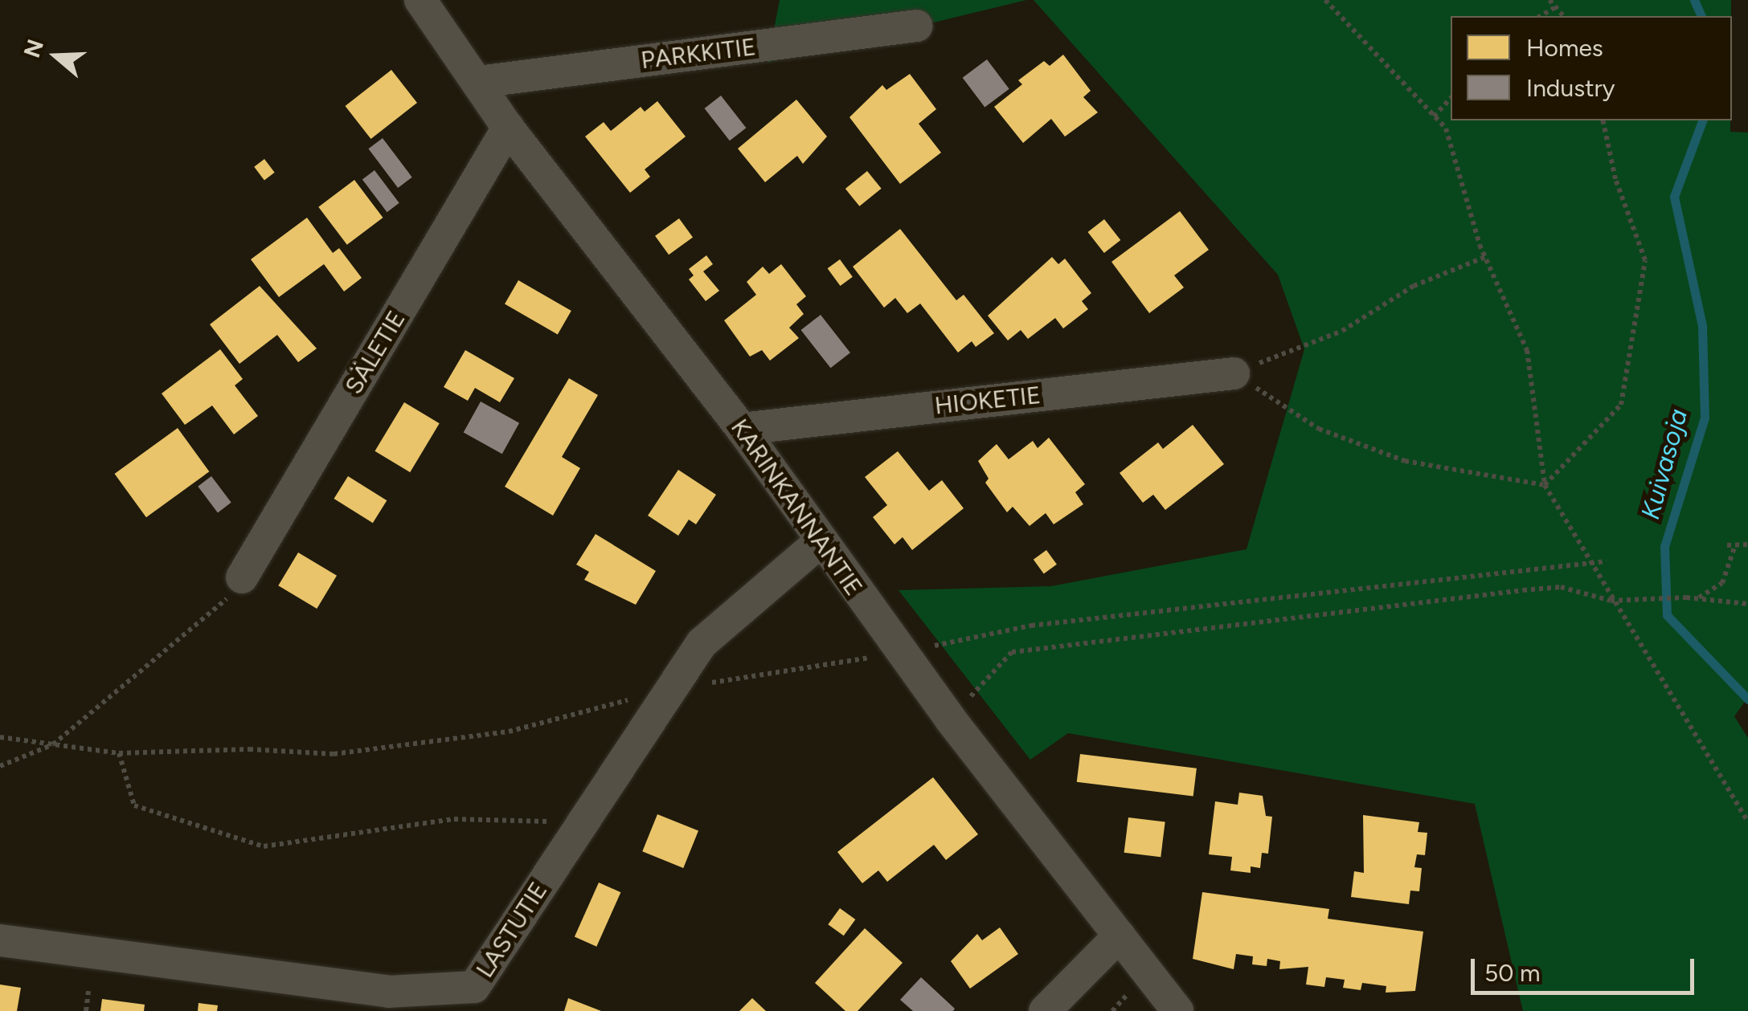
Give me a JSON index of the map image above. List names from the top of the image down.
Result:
{
  "streets": {
    "street": [
      "PARKKITIE",
      "SÄLETIE",
      "HIOKETIE",
      "KARINKANNANTIE",
      "LASTUTIE"
    ]
  },
  "crossings": [
    ["PARKKITIE", "KARINKANNANTIE"],
    ["SÄLETIE", "KARINKANNANTIE"],
    ["HIOKETIE", "KARINKANNANTIE"],
    ["KARINKANNANTIE", "LASTUTIE"]
  ],
  "water": ["Kuivasoja"],
  "legend": ["Homes", "Industry"],
  "scale_bar": "50 m",
  "north": "left"
}
